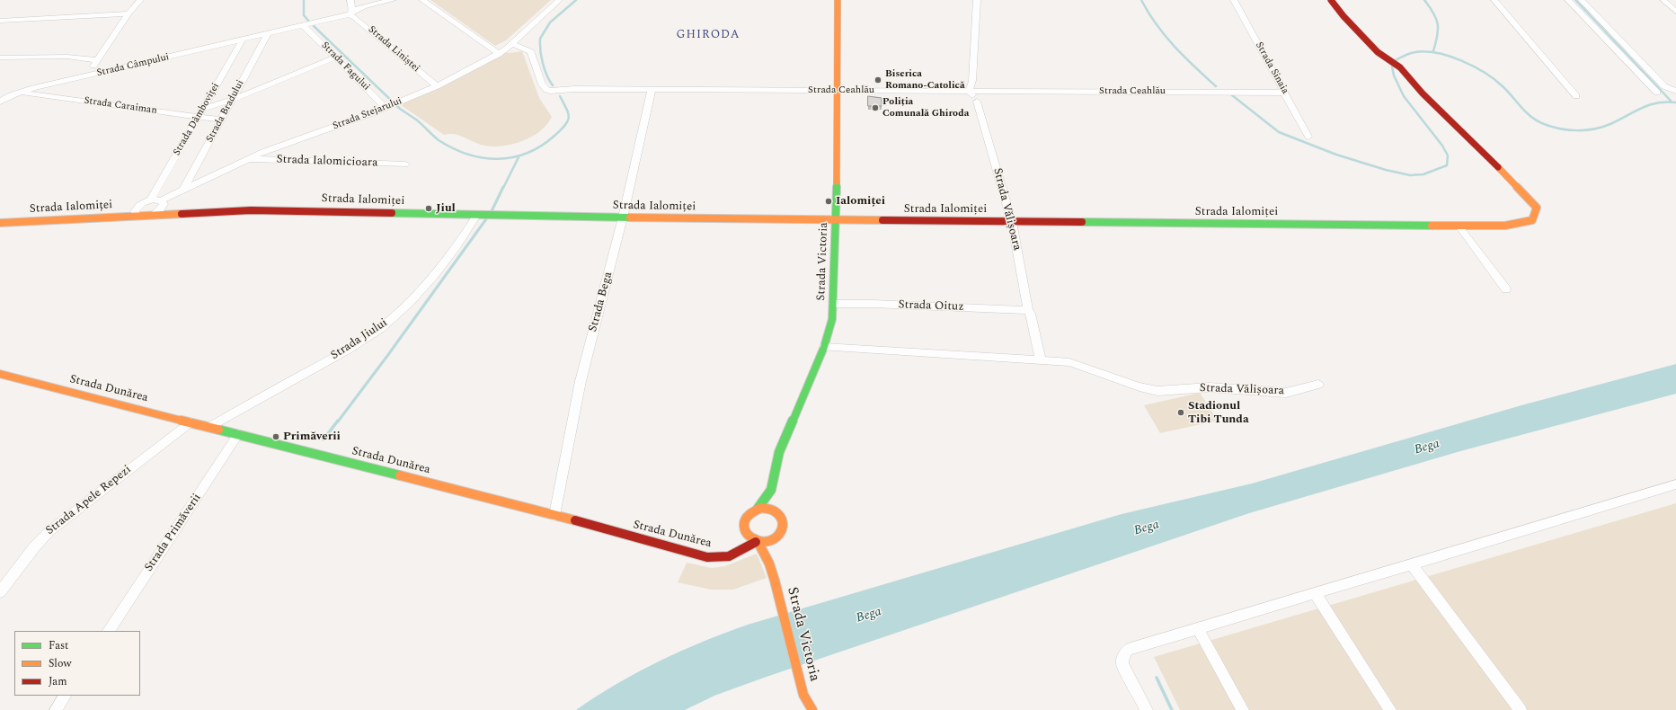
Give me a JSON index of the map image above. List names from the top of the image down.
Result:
{
  "streets": {
    "street": [
      "Strada Liniștei",
      "Strada Câmpului",
      "Strada Fagului",
      "Strada Sinaia",
      "Strada Ceahlău",
      "Strada Caraiman",
      "Strada Bradului",
      "Strada Stejarului",
      "Strada Dâmboviței",
      "Strada Ialomicioara",
      "Strada Ialomiței",
      "Strada Vălișoara",
      "Strada Victoria",
      "Strada Bega",
      "Strada Oituz",
      "Strada Jiului",
      "Strada Dunărea",
      "Strada Apele Repezi",
      "Strada Primăverii"
    ]
  },
  "crossings": [
    ["Strada Liniștei", "Strada Câmpului"],
    ["Strada Liniștei", "Strada Stejarului"],
    ["Strada Câmpului", "Strada Fagului"],
    ["Strada Câmpului", "Strada Caraiman"],
    ["Strada Câmpului", "Strada Bradului"],
    ["Strada Câmpului", "Strada Dâmboviței"],
    ["Strada Fagului", "Strada Stejarului"],
    ["Strada Sinaia", "Strada Ceahlău"],
    ["Strada Ceahlău", "Strada Stejarului"],
    ["Strada Ceahlău", "Strada Vălișoara"],
    ["Strada Ceahlău", "Strada Victoria"],
    ["Strada Ceahlău", "Strada Bega"],
    ["Strada Caraiman", "Strada Bradului"],
    ["Strada Caraiman", "Strada Dâmboviței"],
    ["Strada Bradului", "Strada Stejarului"],
    ["Strada Stejarului", "Strada Ialomicioara"],
    ["Strada Ialomiței", "Strada Vălișoara"],
    ["Strada Ialomiței", "Strada Victoria"],
    ["Strada Ialomiței", "Strada Bega"],
    ["Strada Ialomiței", "Strada Jiului"],
    ["Strada Vălișoara", "Strada Victoria"],
    ["Strada Vălișoara", "Strada Oituz"],
    ["Strada Victoria", "Strada Oituz"],
    ["Strada Victoria", "Strada Dunărea"],
    ["Strada Bega", "Strada Dunărea"],
    ["Strada Jiului", "Strada Dunărea"],
    ["Strada Dunărea", "Strada Apele Repezi"],
    ["Strada Dunărea", "Strada Primăverii"]
  ],
  "districts": ["GHIRODA"],
  "water": ["Bega"],
  "places": [
    "Biserica Romano-Catolică",
    "Poliția Comunală Ghiroda",
    "Ialomiței",
    "Jiul",
    "Stadionul Tibi Tunda",
    "Primăverii"
  ],
  "legend": ["Fast", "Slow", "Jam"]
}
